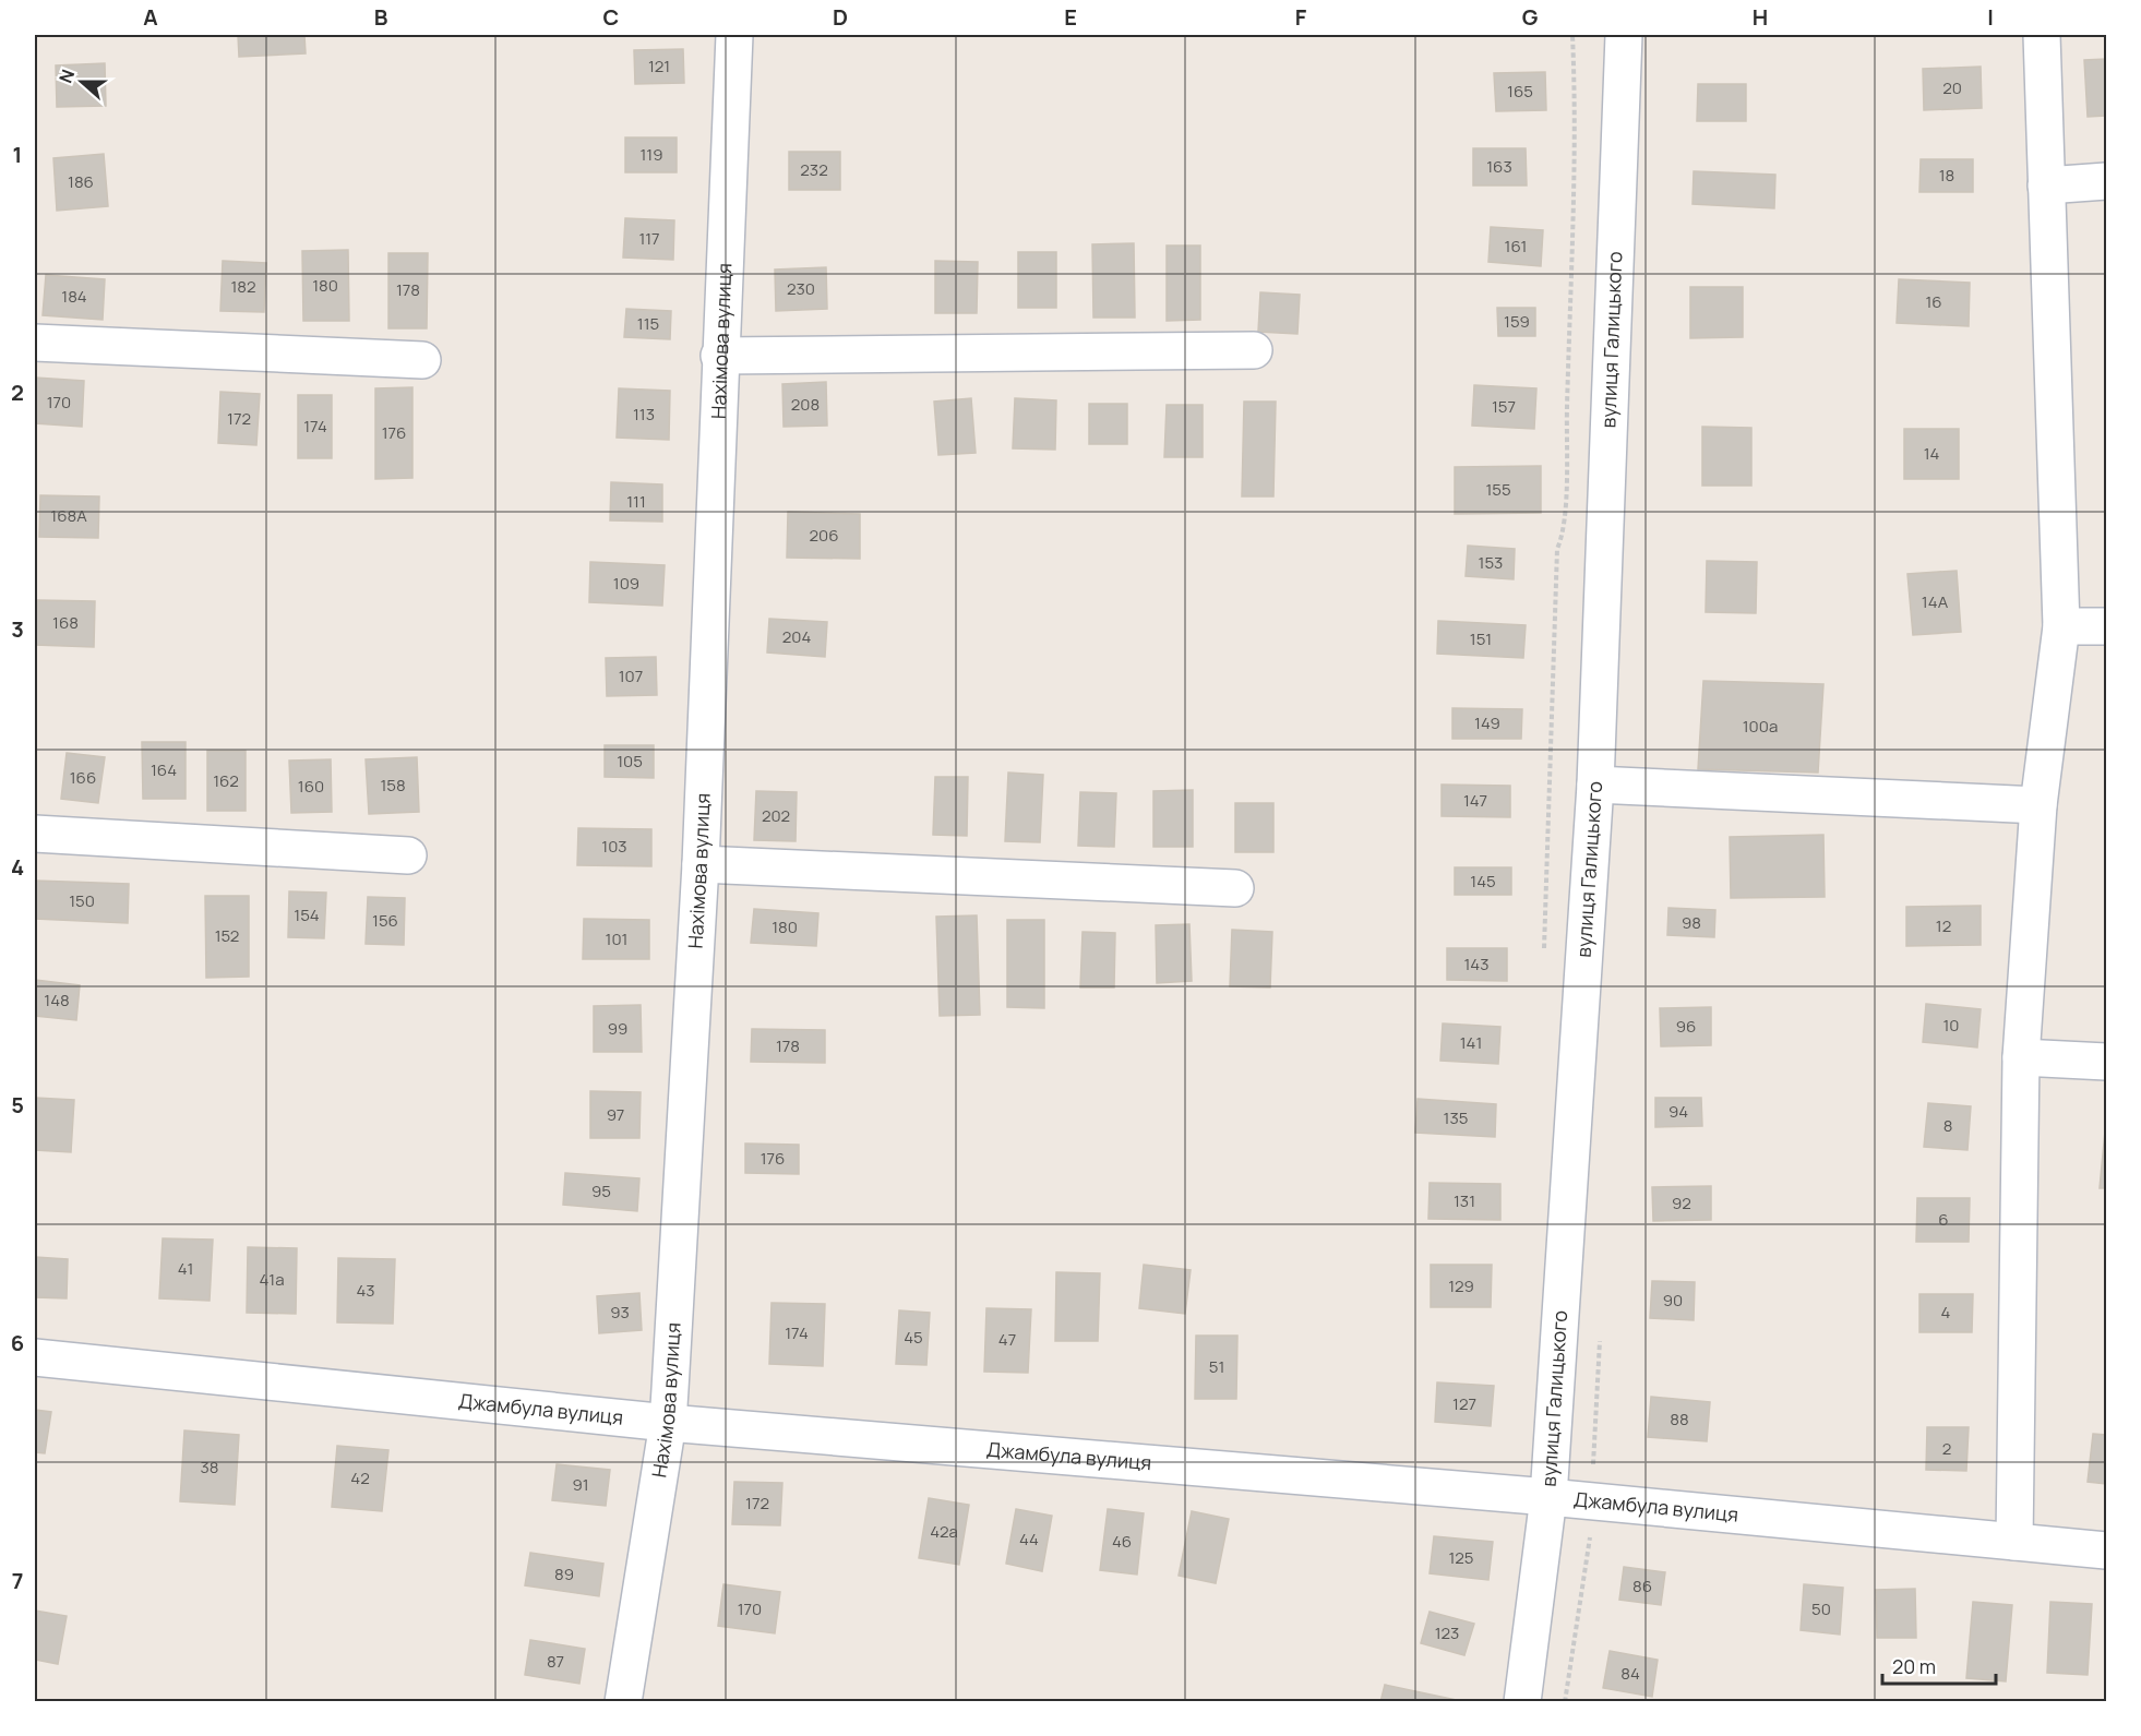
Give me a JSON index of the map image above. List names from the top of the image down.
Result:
{
  "streets": {
    "street": ["вулиця Галицького", "Нахімова вулиця", "Джамбула вулиця"]
  },
  "crossings": [
    ["вулиця Галицького", "Джамбула вулиця"],
    ["Нахімова вулиця", "Джамбула вулиця"]
  ],
  "house_numbers": [
    "121",
    "20",
    "165",
    "119",
    "163",
    "232",
    "18",
    "186",
    "117",
    "161",
    "180",
    "182",
    "230",
    "178",
    "184",
    "16",
    "159",
    "115",
    "170",
    "208",
    "157",
    "113",
    "172",
    "174",
    "176",
    "14",
    "155",
    "111",
    "168А",
    "206",
    "153",
    "109",
    "14А",
    "168",
    "204",
    "151",
    "107",
    "149",
    "100а",
    "105",
    "164",
    "166",
    "162",
    "158",
    "160",
    "147",
    "202",
    "103",
    "145",
    "150",
    "154",
    "156",
    "98",
    "12",
    "180",
    "152",
    "101",
    "143",
    "148",
    "10",
    "96",
    "99",
    "141",
    "178",
    "94",
    "97",
    "135",
    "8",
    "176",
    "95",
    "131",
    "92",
    "6",
    "41",
    "41а",
    "129",
    "43",
    "90",
    "93",
    "4",
    "174",
    "45",
    "47",
    "51",
    "127",
    "88",
    "2",
    "38",
    "42",
    "91",
    "172",
    "42а",
    "44",
    "46",
    "125",
    "89",
    "86",
    "170",
    "50",
    "123",
    "87",
    "84"
  ],
  "scale_bar": "20 m",
  "north": "left",
  "grid": {
    "columns": [
      "A",
      "B",
      "C",
      "D",
      "E",
      "F",
      "G",
      "H",
      "I"
    ],
    "rows": [
      "1",
      "2",
      "3",
      "4",
      "5",
      "6",
      "7"
    ]
  }
}
